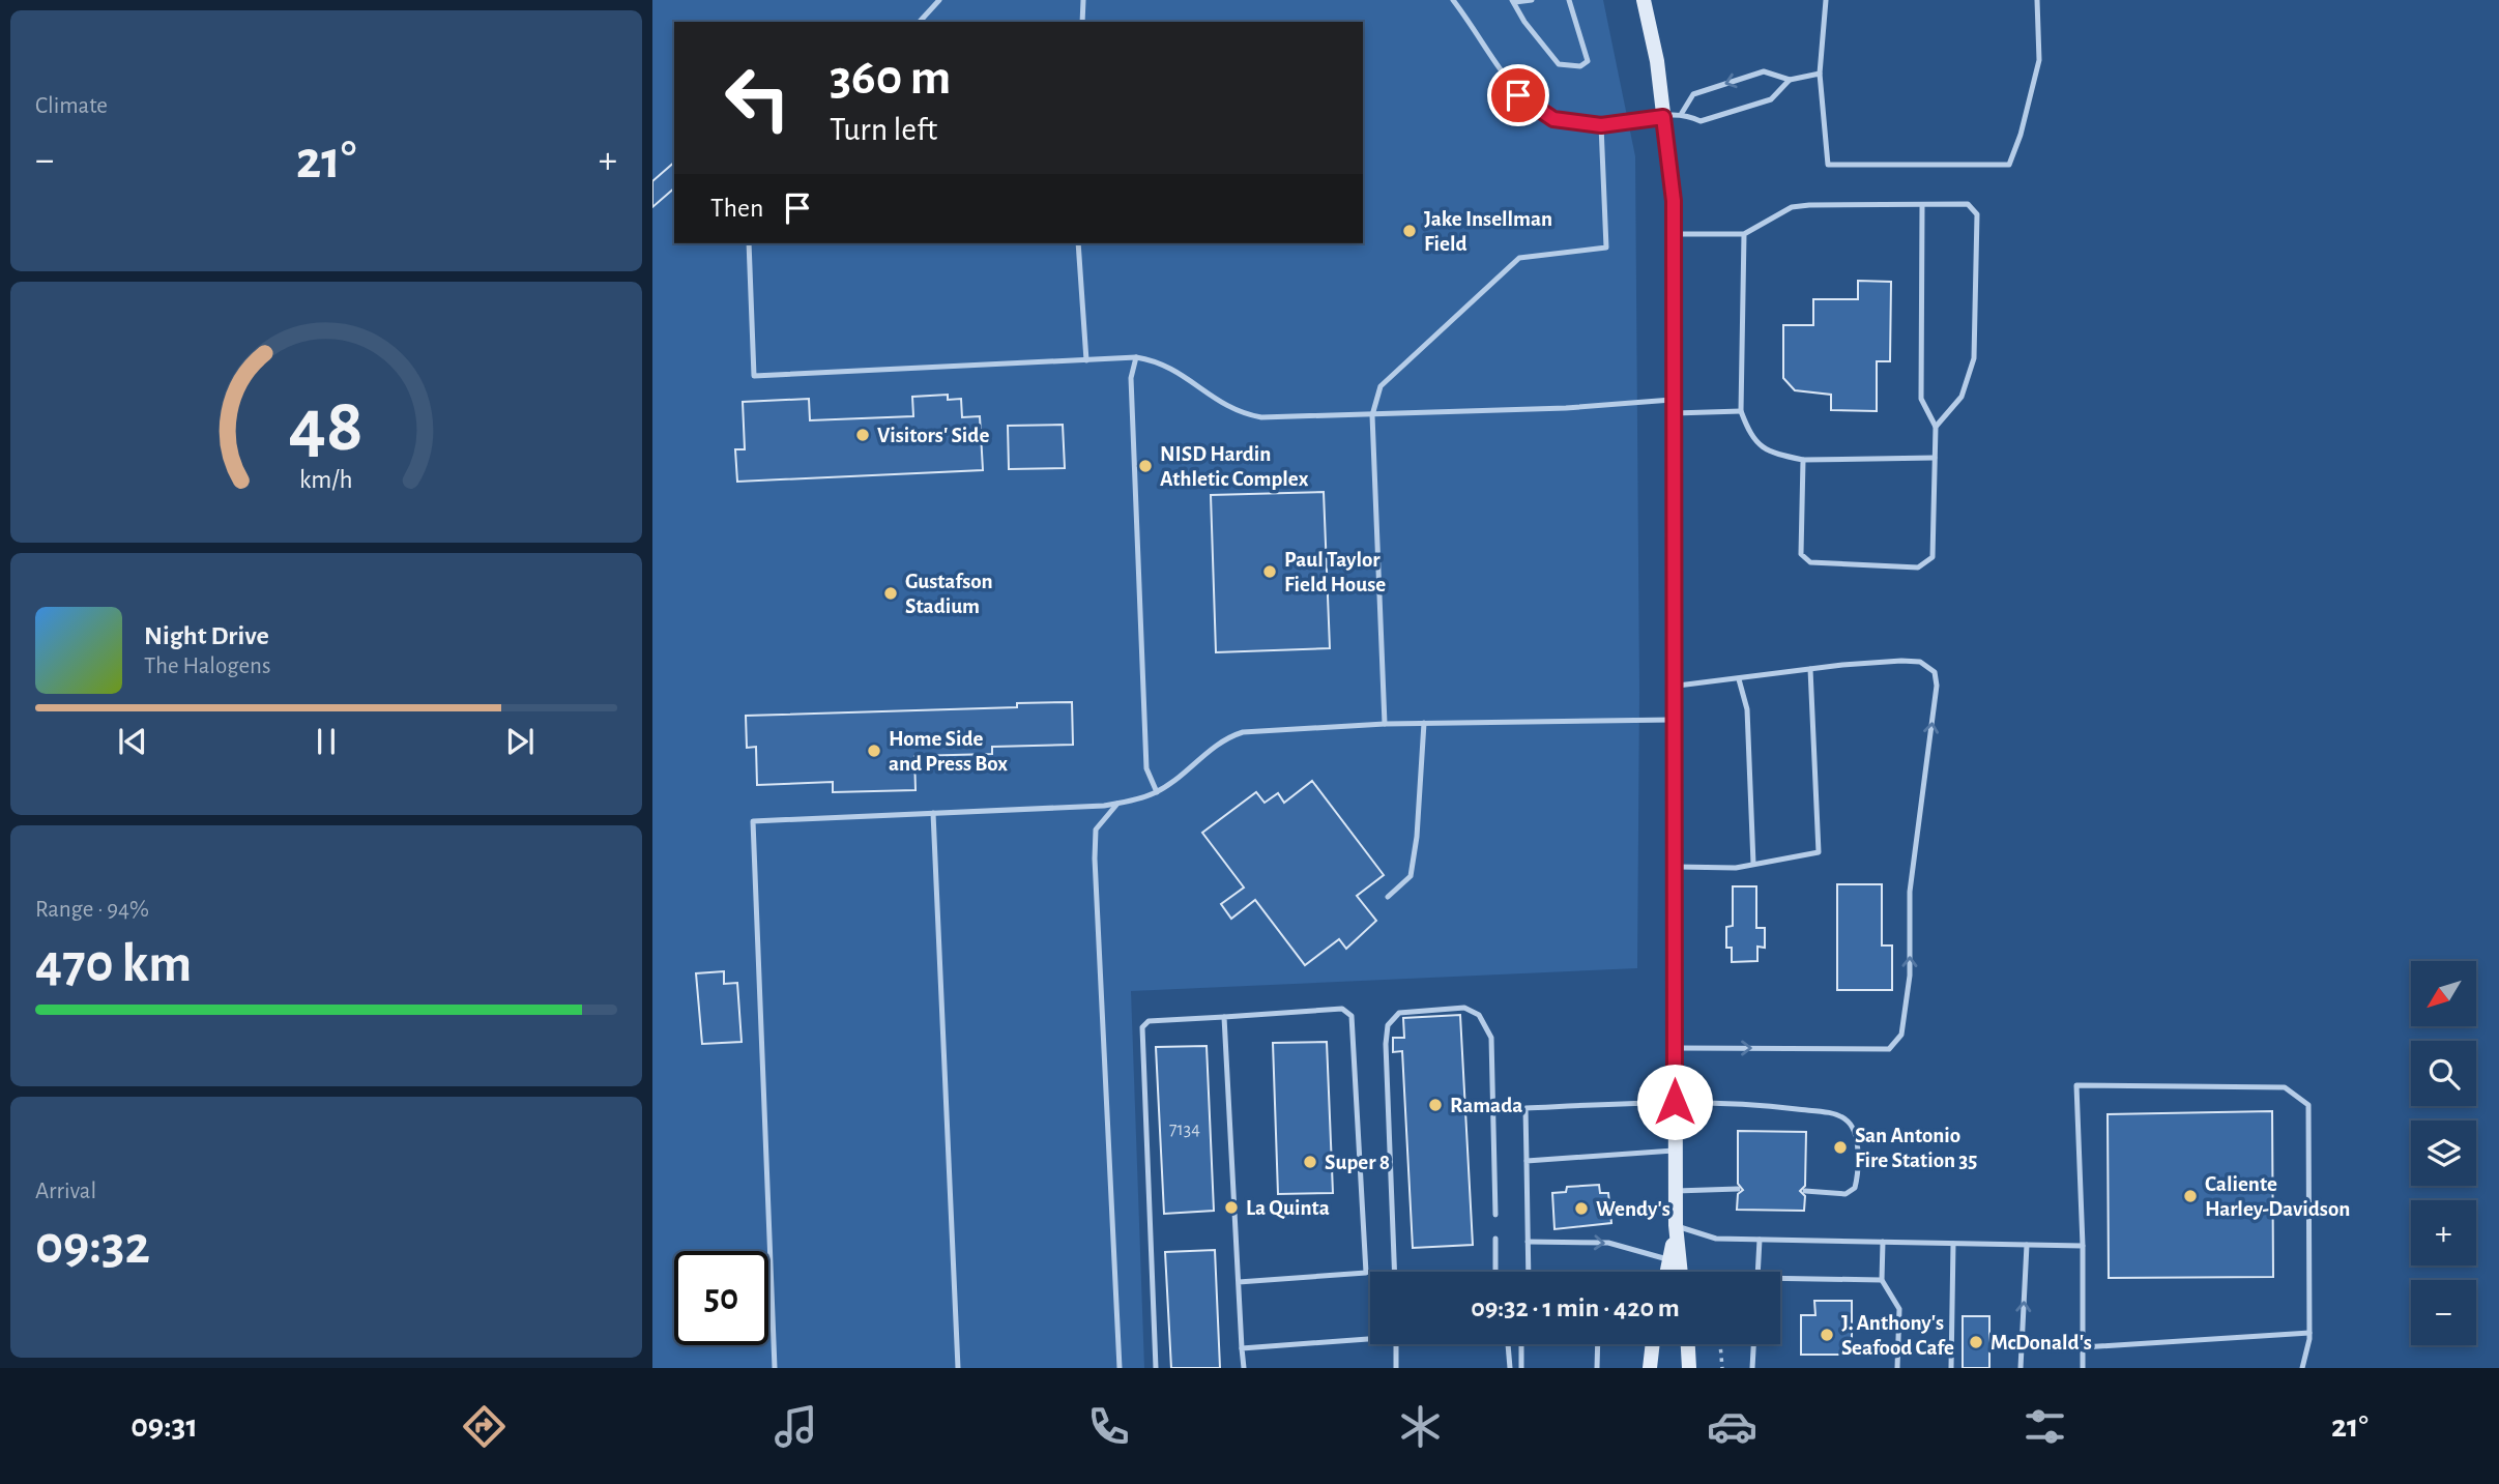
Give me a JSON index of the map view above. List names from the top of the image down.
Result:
{
  "places": [
    "Jake Insellman Field",
    "Visitors' Side",
    "NISD Hardin Athletic Complex",
    "Paul Taylor Field House",
    "Gustafson Stadium",
    "Home Side and Press Box",
    "Ramada",
    "San Antonio Fire Station 35",
    "Super 8",
    "Caliente Harley-Davidson",
    "La Quinta",
    "Wendy's",
    "J. Anthony's Seafood Cafe",
    "McDonald's"
  ],
  "house_numbers": ["7134"],
  "north": "bottom left",
  "page": {
    "tile": [
      "Climate",
      ["Range · 94%", "470 km"],
      ["Arrival", "09:32"]
    ],
    "turn": ["360 m", "Turn left"],
    "heat": ["−", "21°", "+"],
    "then": "Then",
    "song": ["Night Drive", "The Halogens"],
    "map_buttons": ["+", "−"],
    "limit": "50",
    "trip": "09:32 · 1 min · 420 m",
    "tabs": ["09:31", "21°"],
    "gauge": ["48", "km/h"]
  }
}
